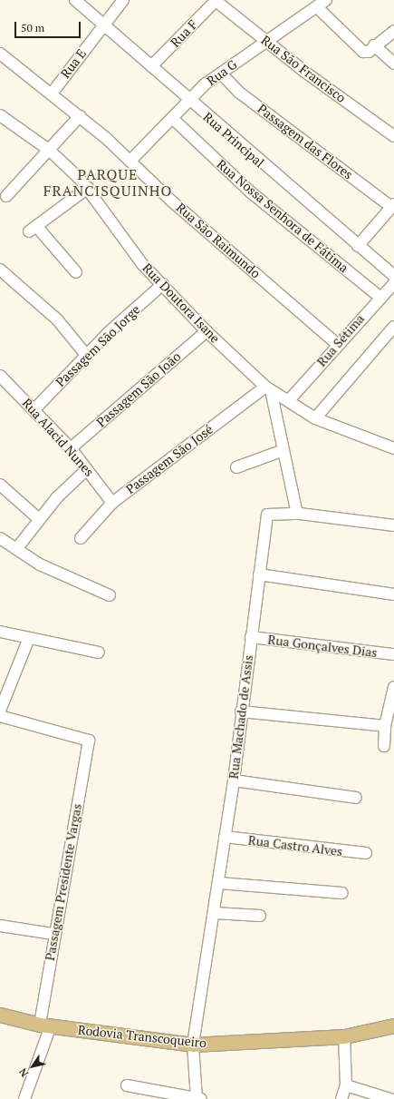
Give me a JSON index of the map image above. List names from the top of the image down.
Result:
{
  "streets": {
    "main road": ["Rodovia Transcoqueiro"],
    "street": [
      "Rua F",
      "Rua E",
      "Rua São Francisco",
      "Rua G",
      "Rua Principal",
      "Passagem das Flores",
      "Rua Nossa Senhora de Fátima",
      "Rua São Raimundo",
      "Rua Doutora Isane",
      "Rua Sétima",
      "Passagem São Jorge",
      "Passagem São João",
      "Rua Alacid Nunes",
      "Passagem São José",
      "Rua Gonçalves Dias",
      "Rua Machado de Assis",
      "Rua Castro Alves",
      "Passagem Presidente Vargas"
    ]
  },
  "crossings": [
    ["Rua F", "Rua São Francisco"],
    ["Rua F", "Rua Principal"],
    ["Rua E", "Rua Principal"],
    ["Rua E", "Rua São Raimundo"],
    ["Rua São Francisco", "Rua G"],
    ["Rua G", "Rua Principal"],
    ["Rua G", "Passagem das Flores"],
    ["Rua G", "Rua Nossa Senhora de Fátima"],
    ["Rua G", "Rua São Raimundo"],
    ["Rua Nossa Senhora de Fátima", "Rua Sétima"],
    ["Rua São Raimundo", "Rua Sétima"],
    ["Rua Doutora Isane", "Rua Sétima"],
    ["Rua Doutora Isane", "Passagem São Jorge"],
    ["Rua Doutora Isane", "Passagem São João"],
    ["Rua Doutora Isane", "Passagem São José"],
    ["Passagem São Jorge", "Rua Alacid Nunes"],
    ["Passagem São João", "Rua Alacid Nunes"],
    ["Rua Alacid Nunes", "Passagem São José"],
    ["Rua Gonçalves Dias", "Rua Machado de Assis"],
    ["Rua Machado de Assis", "Rua Castro Alves"],
    ["Rua Machado de Assis", "Rodovia Transcoqueiro"],
    ["Passagem Presidente Vargas", "Rodovia Transcoqueiro"]
  ],
  "districts": ["PARQUE FRANCISQUINHO"],
  "scale_bar": "50 m",
  "north": "bottom left"
}
